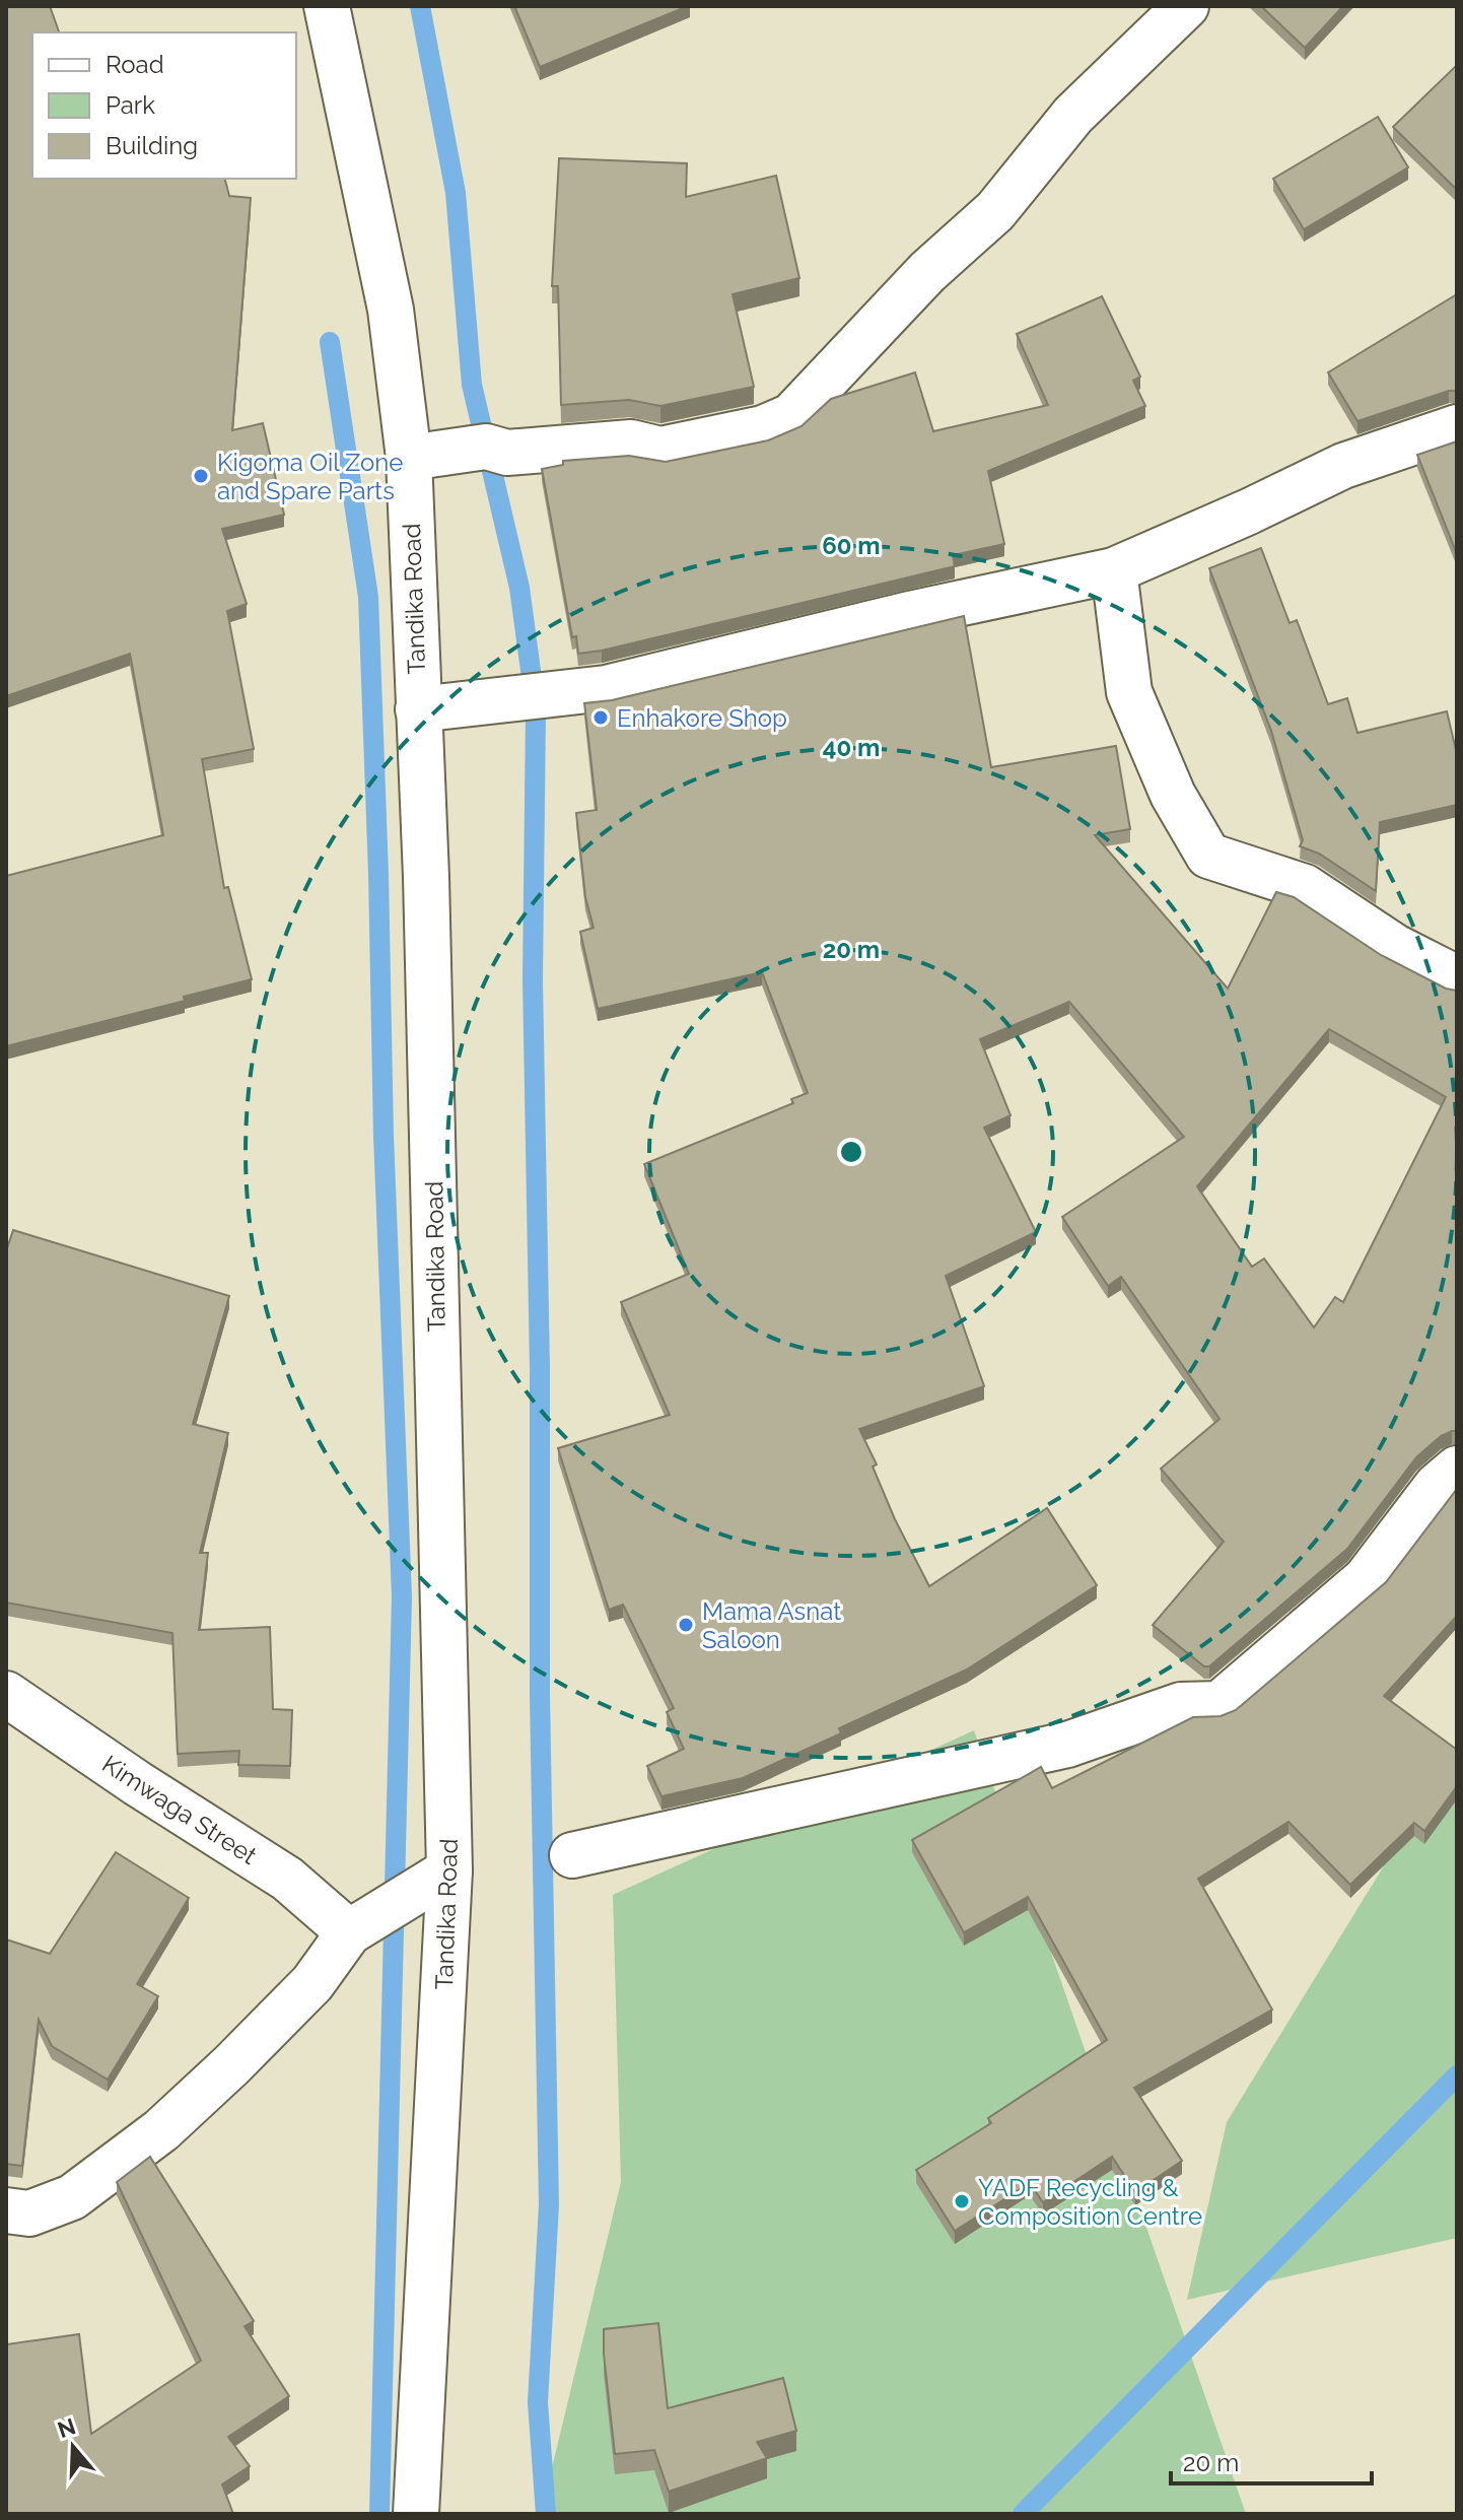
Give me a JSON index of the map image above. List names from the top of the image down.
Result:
{
  "streets": {
    "street": ["Tandika Road", "Kimwaga Street"]
  },
  "places": [
    "Kigoma Oil Zone and Spare Parts",
    "Enhakore Shop",
    "Mama Asnat Saloon",
    "YADF Recycling & Composition Centre"
  ],
  "legend": ["Road", "Park", "Building"],
  "scale_bar": "20 m",
  "north": "top",
  "rings": ["60 m", "40 m", "20 m"]
}
